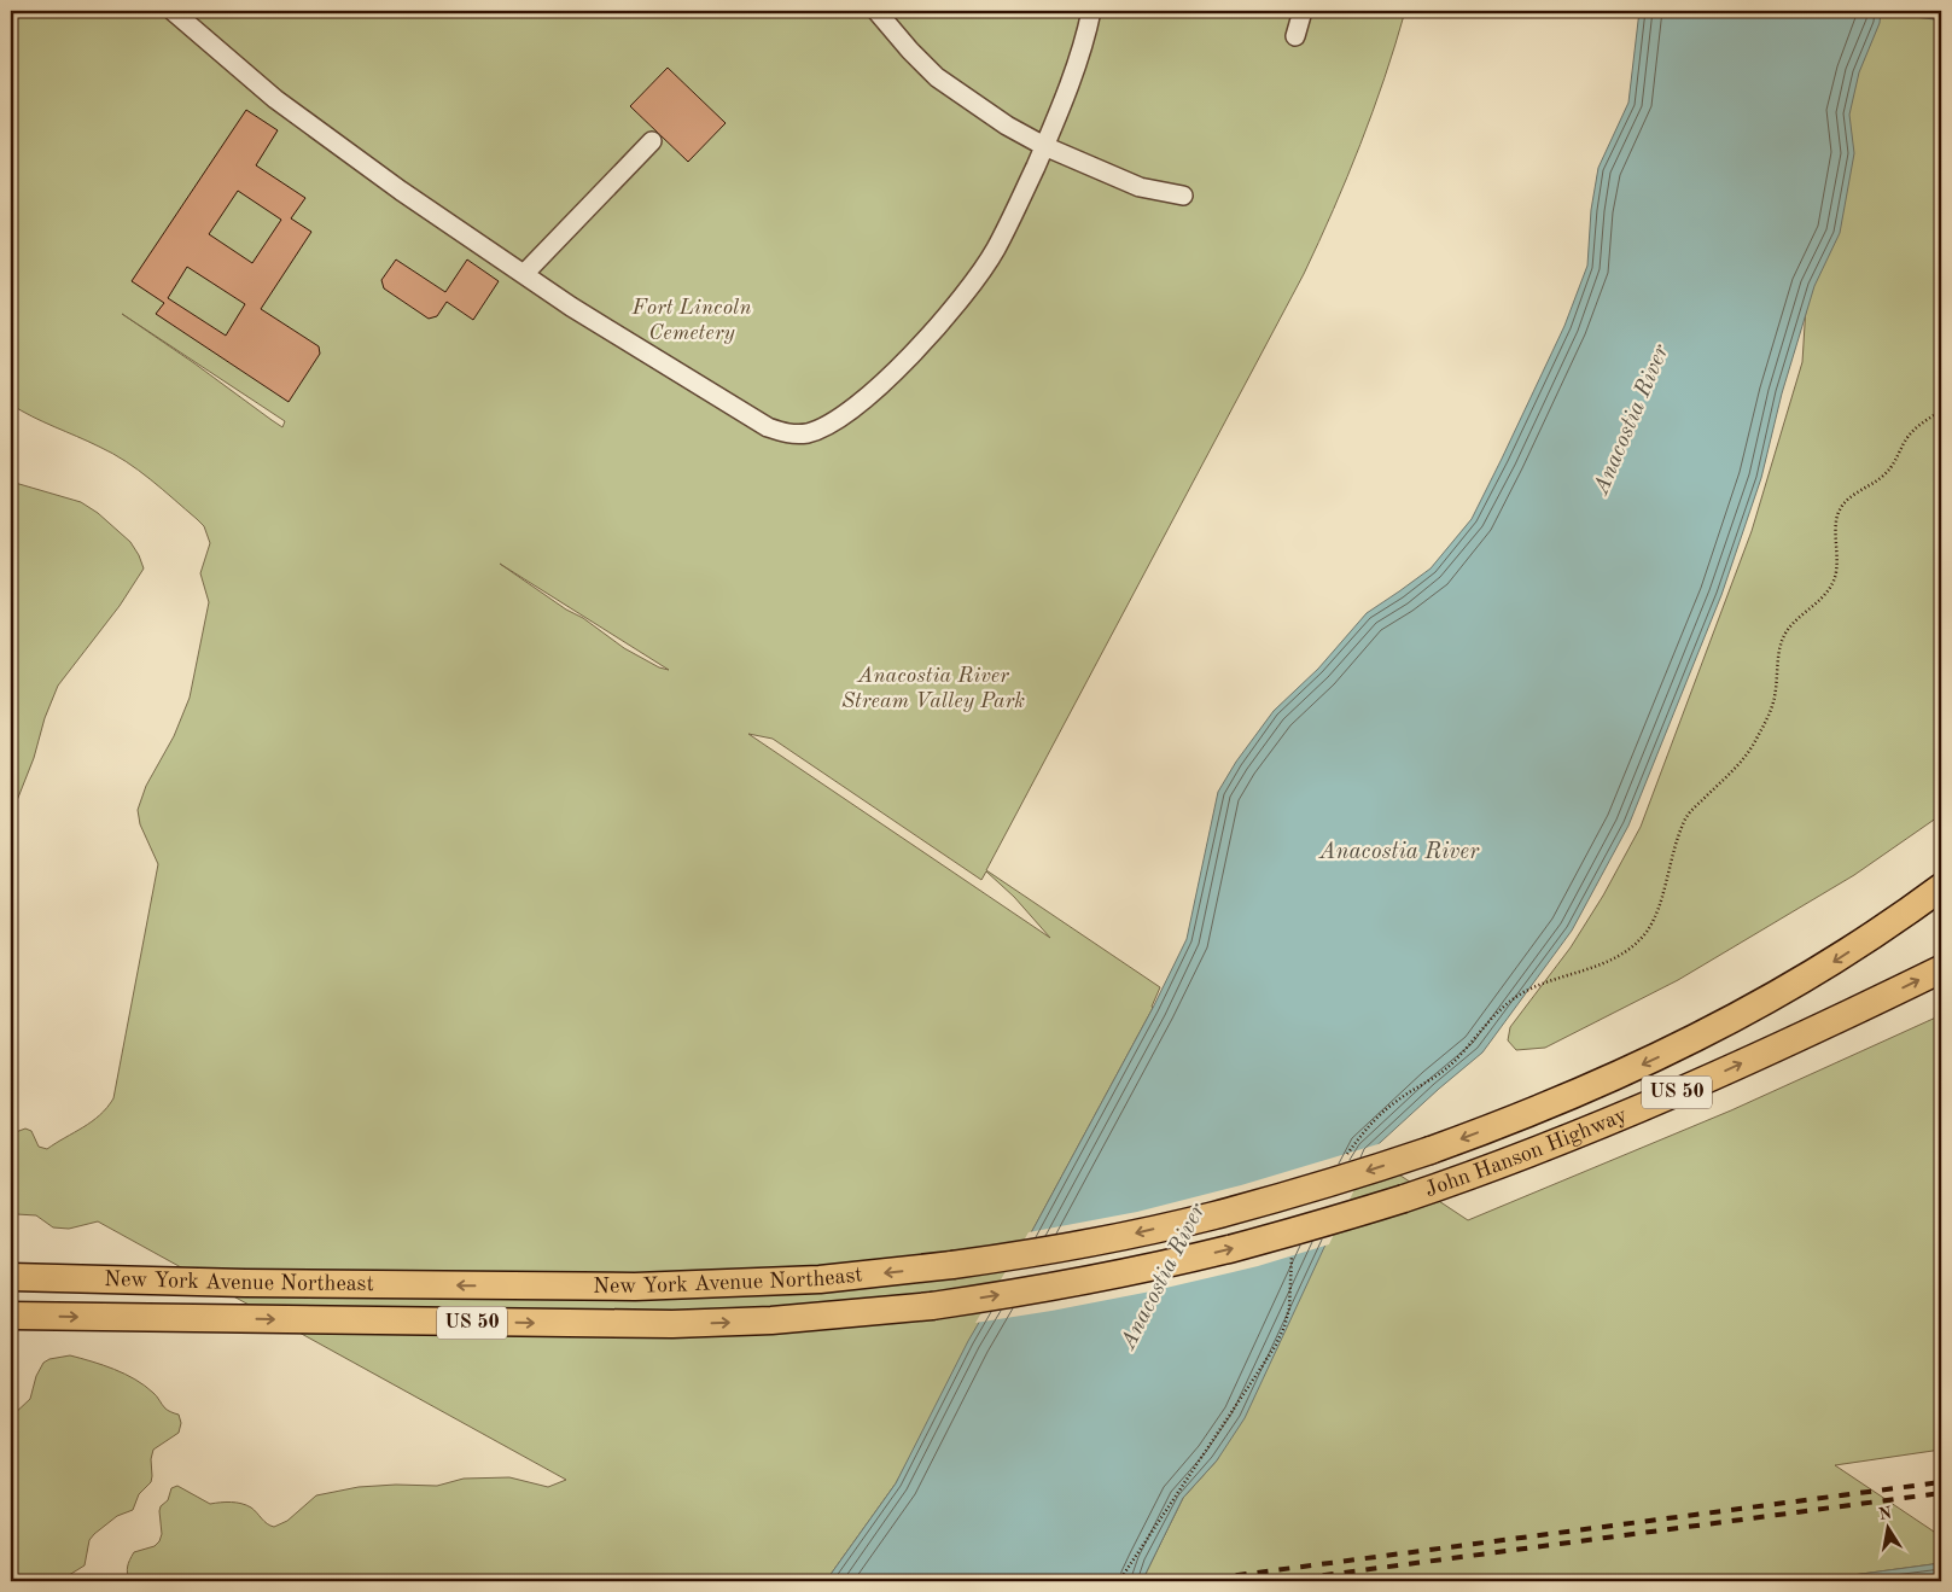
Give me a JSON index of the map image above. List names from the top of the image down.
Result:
{
  "streets": {
    "highway": ["US 50", "John Hanson Highway", "New York Avenue Northeast"]
  },
  "crossings": [
    ["John Hanson Highway", "New York Avenue Northeast"]
  ],
  "water": ["Anacostia River"],
  "parks": ["Fort Lincoln Cemetery", "Anacostia River Stream Valley Park"],
  "north": "top"
}
